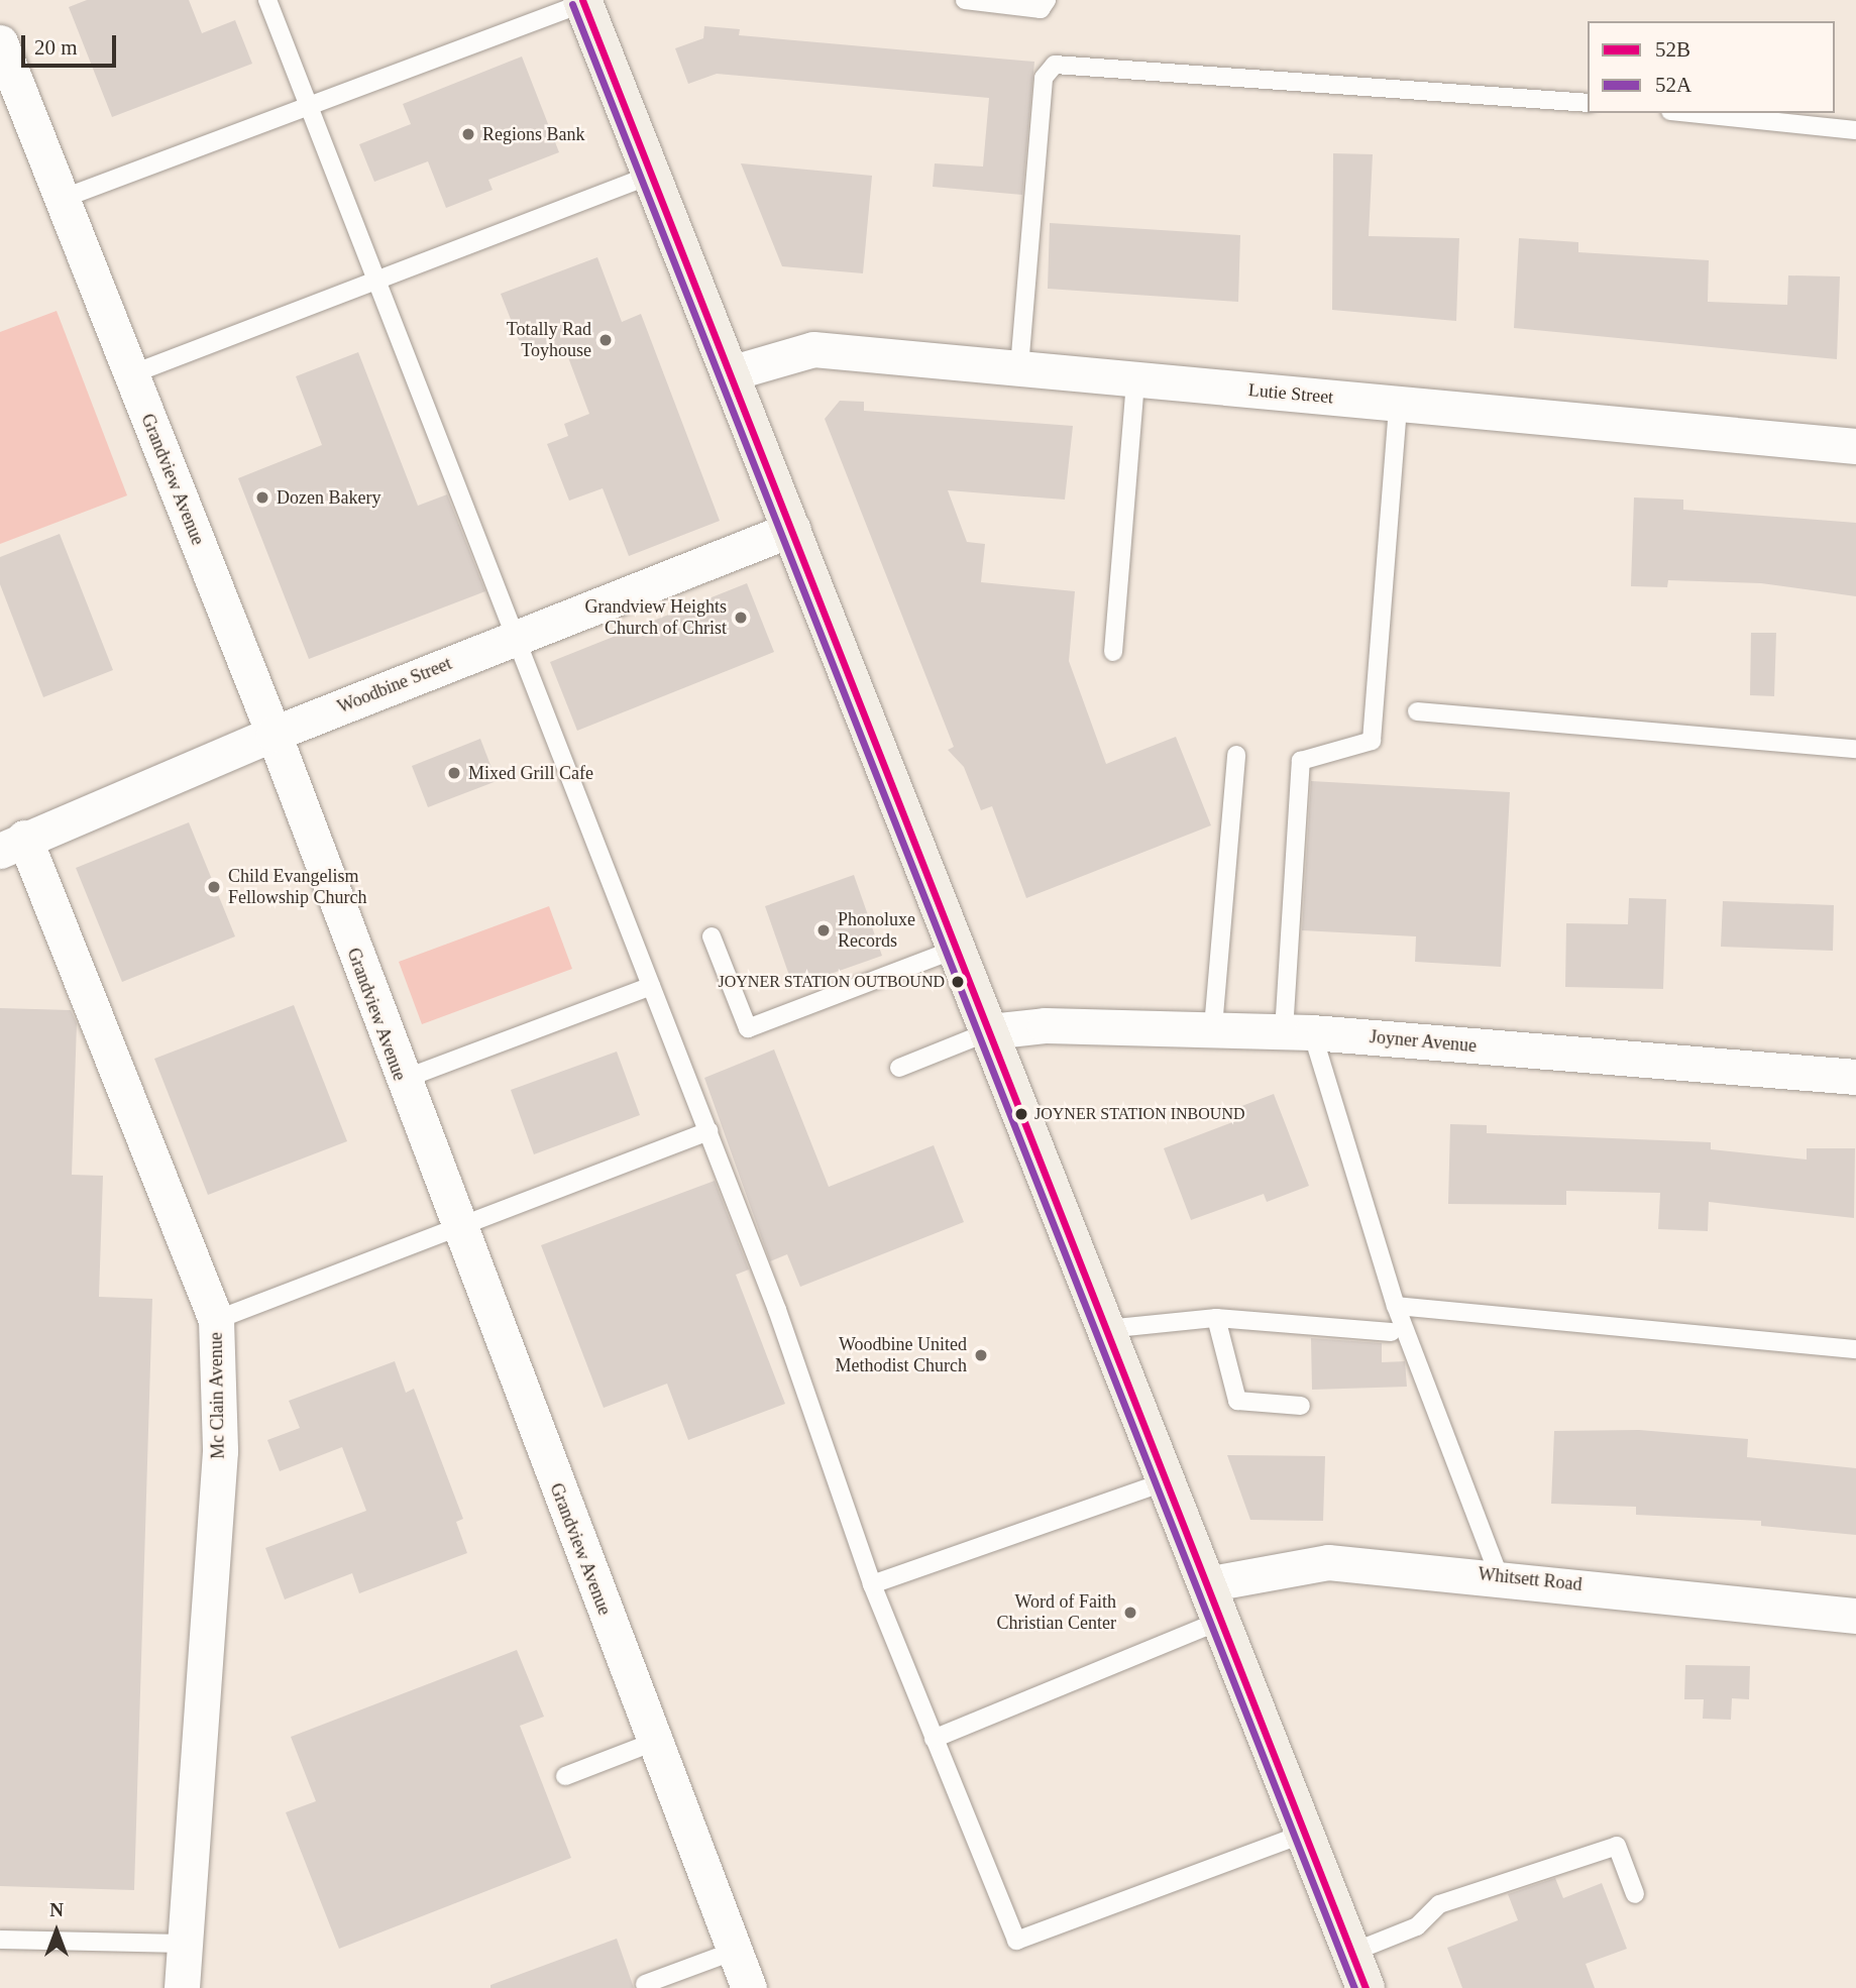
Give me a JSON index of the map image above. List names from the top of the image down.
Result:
{
  "streets": {
    "street": [
      "Lutie Street",
      "Grandview Avenue",
      "Woodbine Street",
      "Joyner Avenue",
      "Mc Clain Avenue",
      "Whitsett Road"
    ]
  },
  "crossings": [
    ["Grandview Avenue", "Woodbine Street"],
    ["Woodbine Street", "Mc Clain Avenue"]
  ],
  "places": [
    "Regions Bank",
    "Totally Rad Toyhouse",
    "Dozen Bakery",
    "Grandview Heights Church of Christ",
    "Mixed Grill Cafe",
    "Child Evangelism Fellowship Church",
    "Phonoluxe Records",
    "JOYNER STATION OUTBOUND",
    "JOYNER STATION INBOUND",
    "Woodbine United Methodist Church",
    "Word of Faith Christian Center"
  ],
  "lines": ["transit line 52B", "transit line 52A"],
  "legend": ["52B", "52A"],
  "scale_bar": "20 m",
  "north": "top"
}
